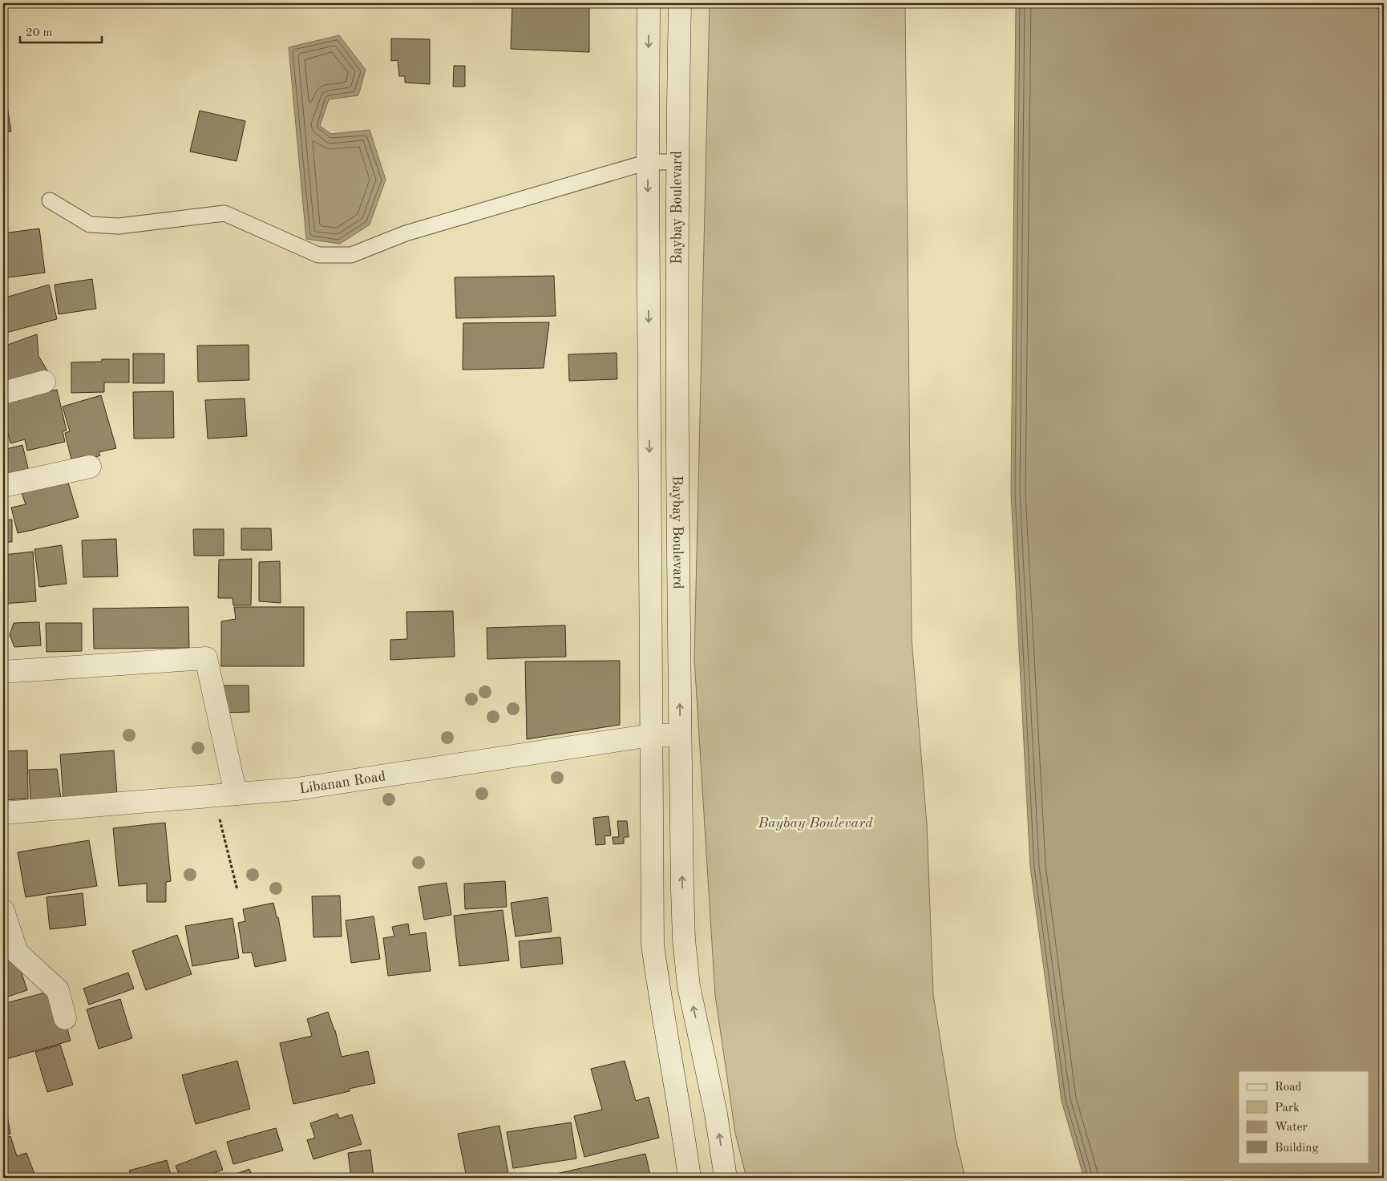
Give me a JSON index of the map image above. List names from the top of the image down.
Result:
{
  "streets": {
    "street": ["Baybay Boulevard", "Libanan Road"]
  },
  "crossings": [
    ["Baybay Boulevard", "Libanan Road"]
  ],
  "parks": ["Baybay Boulevard"],
  "legend": [
    "Road",
    "Park",
    "Water",
    "Building"
  ],
  "scale_bar": "20 m"
}
